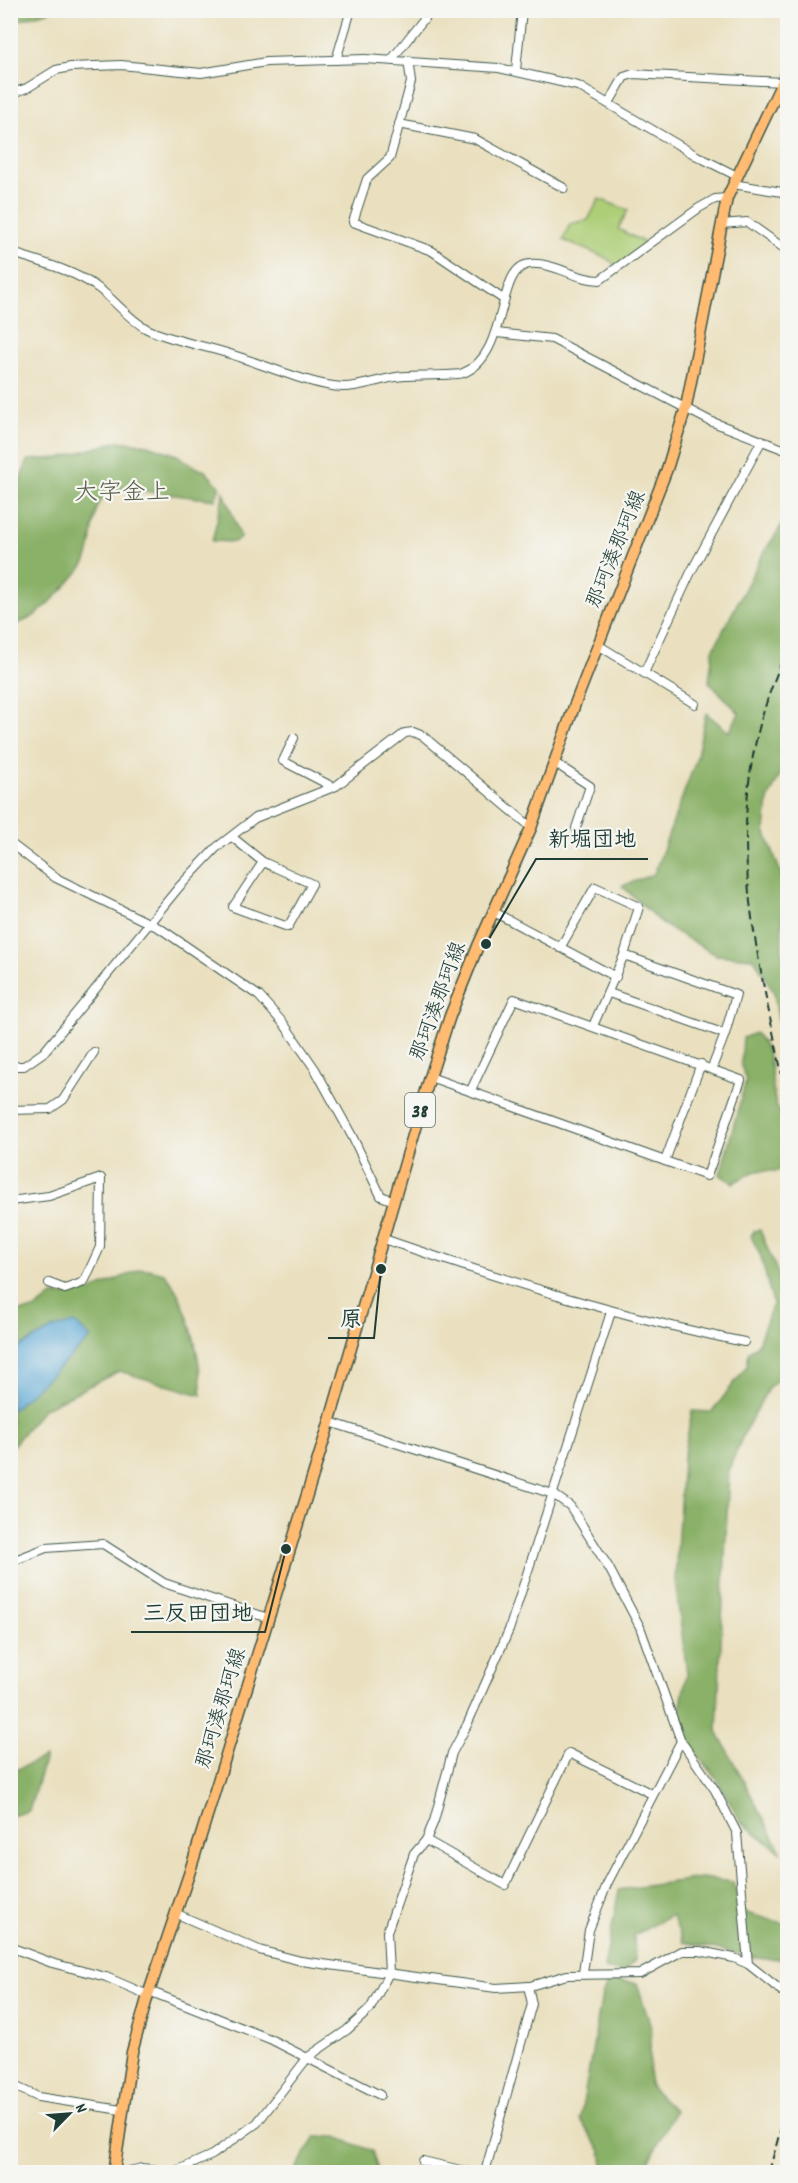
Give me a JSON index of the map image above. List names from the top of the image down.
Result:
{
  "streets": {
    "main road": ["那珂湊那珂線", "38"]
  },
  "districts": ["大字金上"],
  "places": ["新堀団地", "原", "三反田団地"],
  "north": "top right"
}
